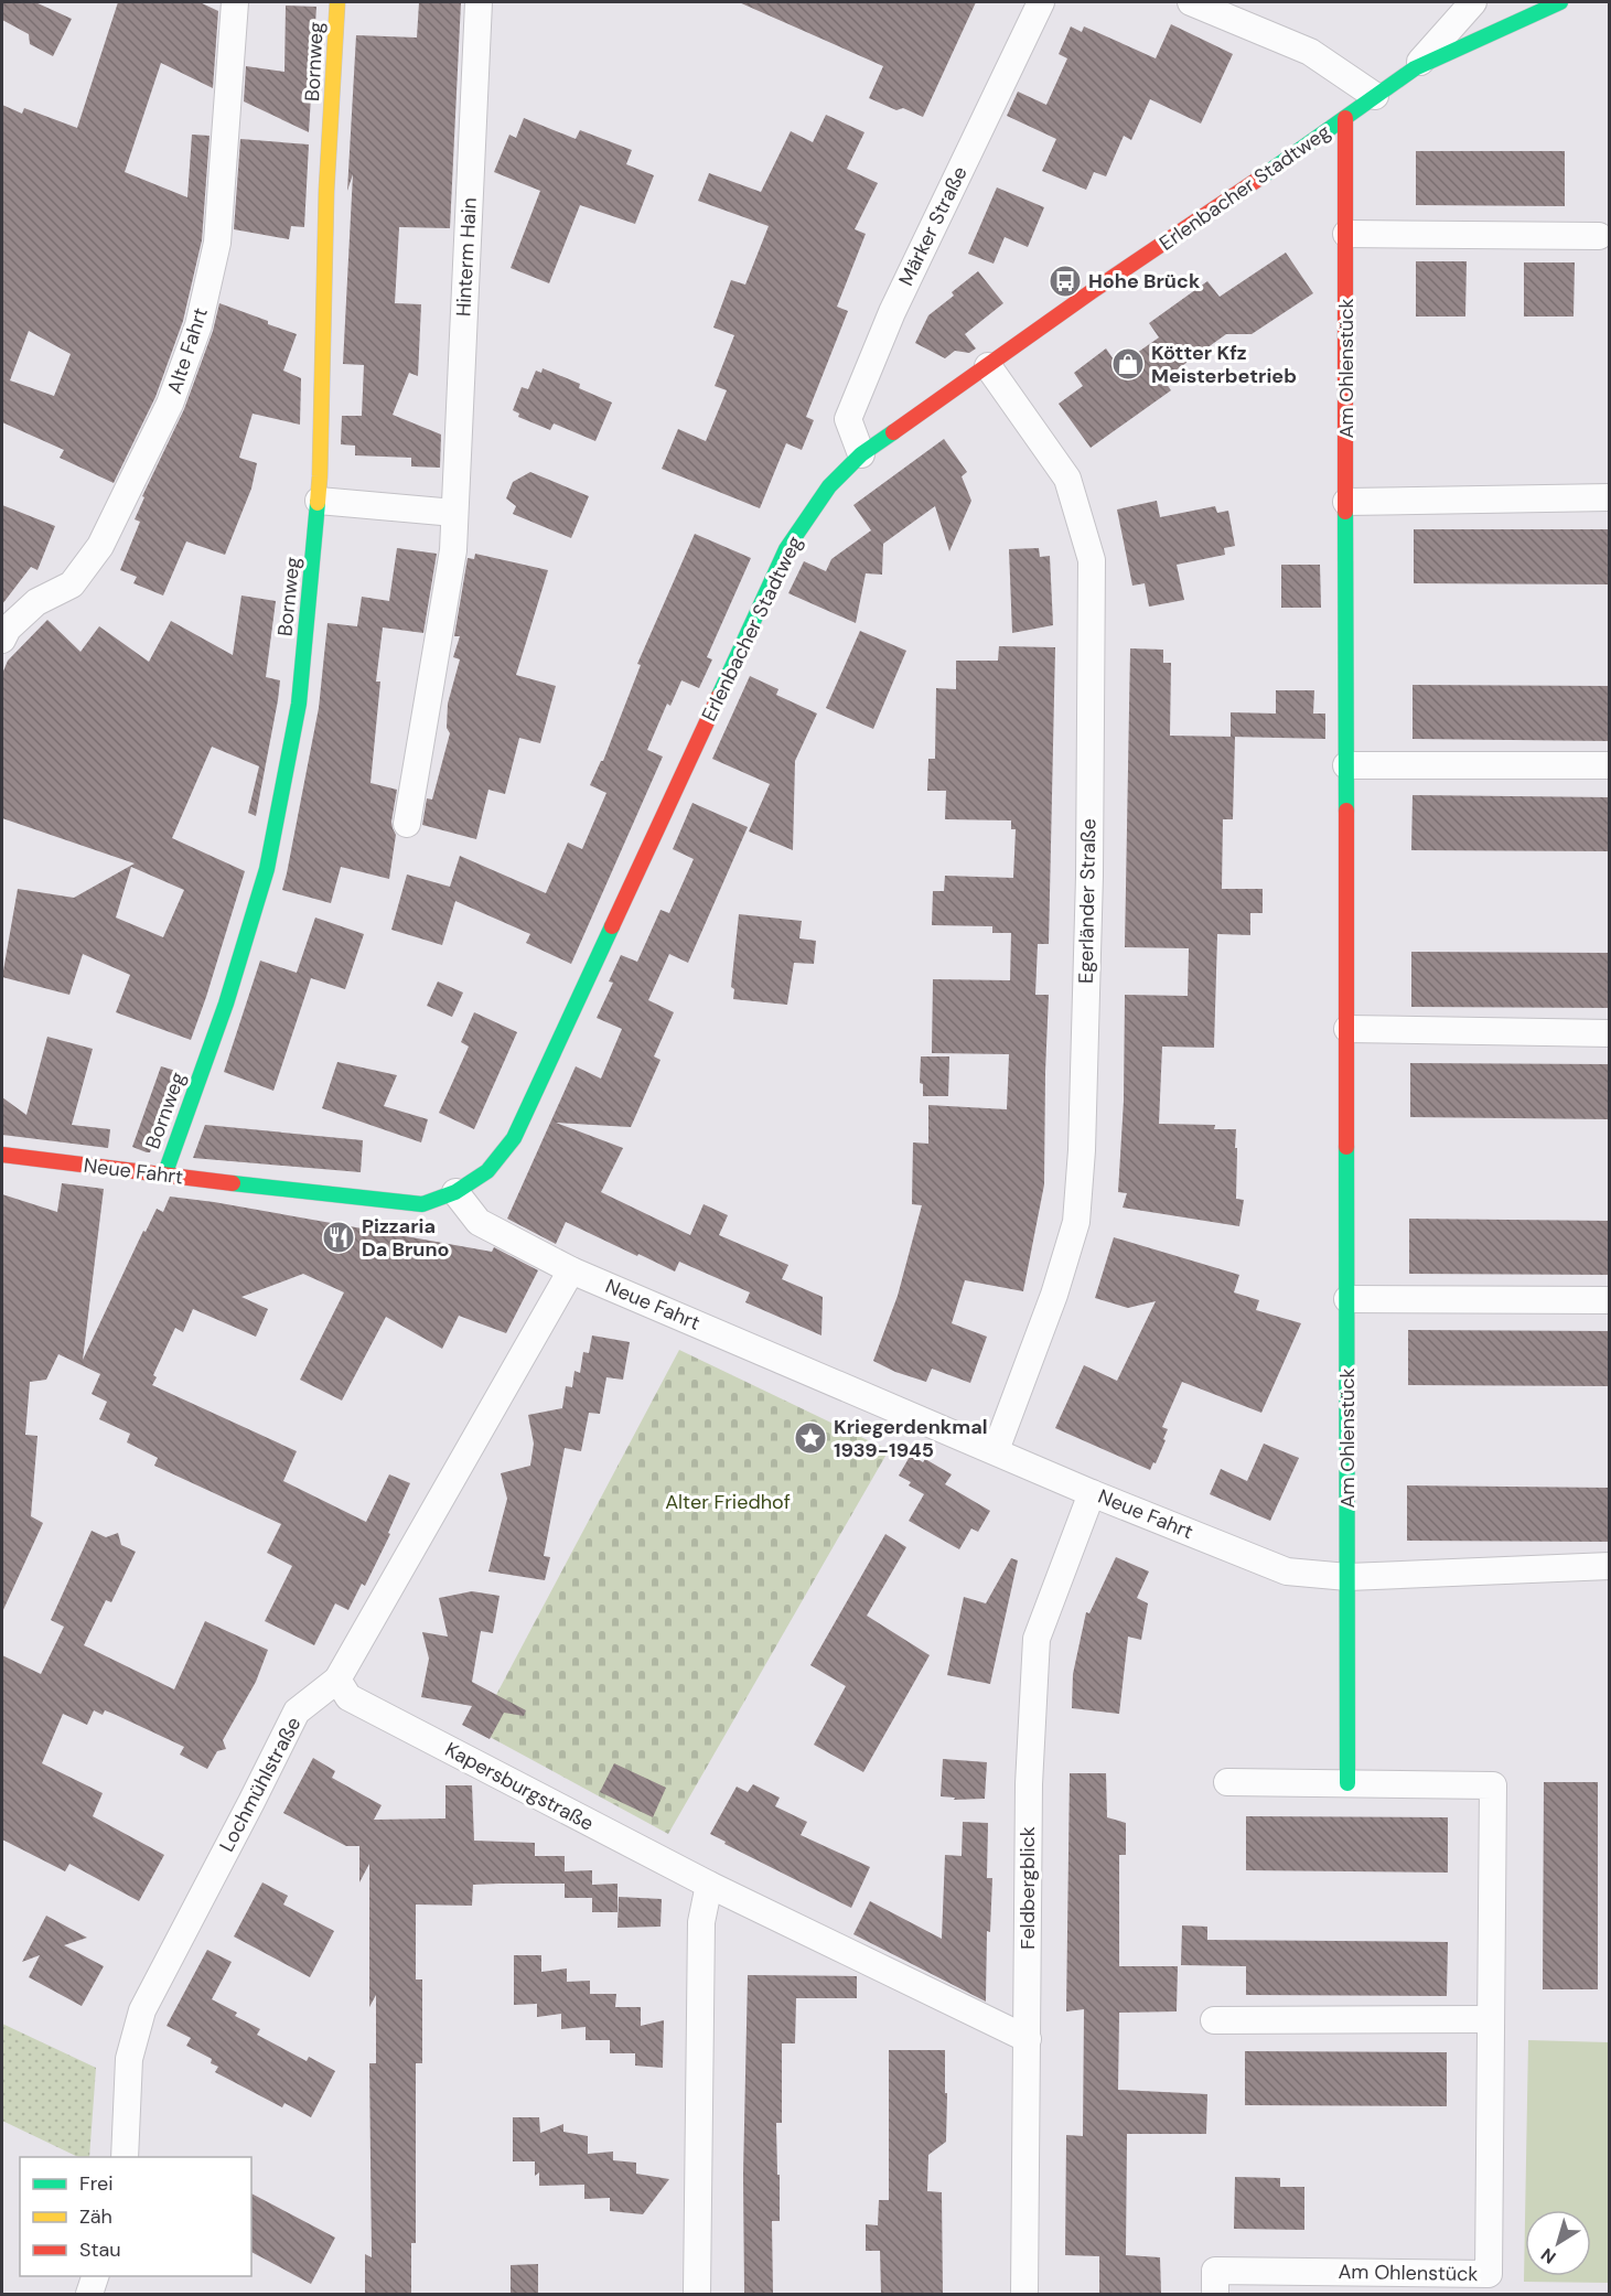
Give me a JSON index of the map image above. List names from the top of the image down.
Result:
{
  "streets": {
    "street": [
      "Bornweg",
      "Erlenbacher Stadtweg",
      "Märker Straße",
      "Hinterm Hain",
      "Alte Fahrt",
      "Am Ohlenstück",
      "Egerländer Straße",
      "Neue Fahrt",
      "Lochmühlstraße",
      "Kapersburgstraße",
      "Feldbergblick"
    ]
  },
  "crossings": [
    ["Bornweg", "Neue Fahrt"],
    ["Erlenbacher Stadtweg", "Märker Straße"],
    ["Erlenbacher Stadtweg", "Am Ohlenstück"],
    ["Erlenbacher Stadtweg", "Egerländer Straße"],
    ["Erlenbacher Stadtweg", "Neue Fahrt"],
    ["Am Ohlenstück", "Neue Fahrt"],
    ["Egerländer Straße", "Neue Fahrt"],
    ["Neue Fahrt", "Lochmühlstraße"],
    ["Neue Fahrt", "Feldbergblick"],
    ["Lochmühlstraße", "Kapersburgstraße"],
    ["Kapersburgstraße", "Feldbergblick"]
  ],
  "parks": ["Alter Friedhof"],
  "places": {
    "bus stop": ["Hohe Brück"],
    "shop": ["Kötter Kfz Meisterbetrieb"],
    "restaurant": ["Pizzaria Da Bruno"],
    "place": ["Kriegerdenkmal 1939-1945"]
  },
  "legend": ["Frei", "Zäh", "Stau"],
  "north": "bottom left"
}
